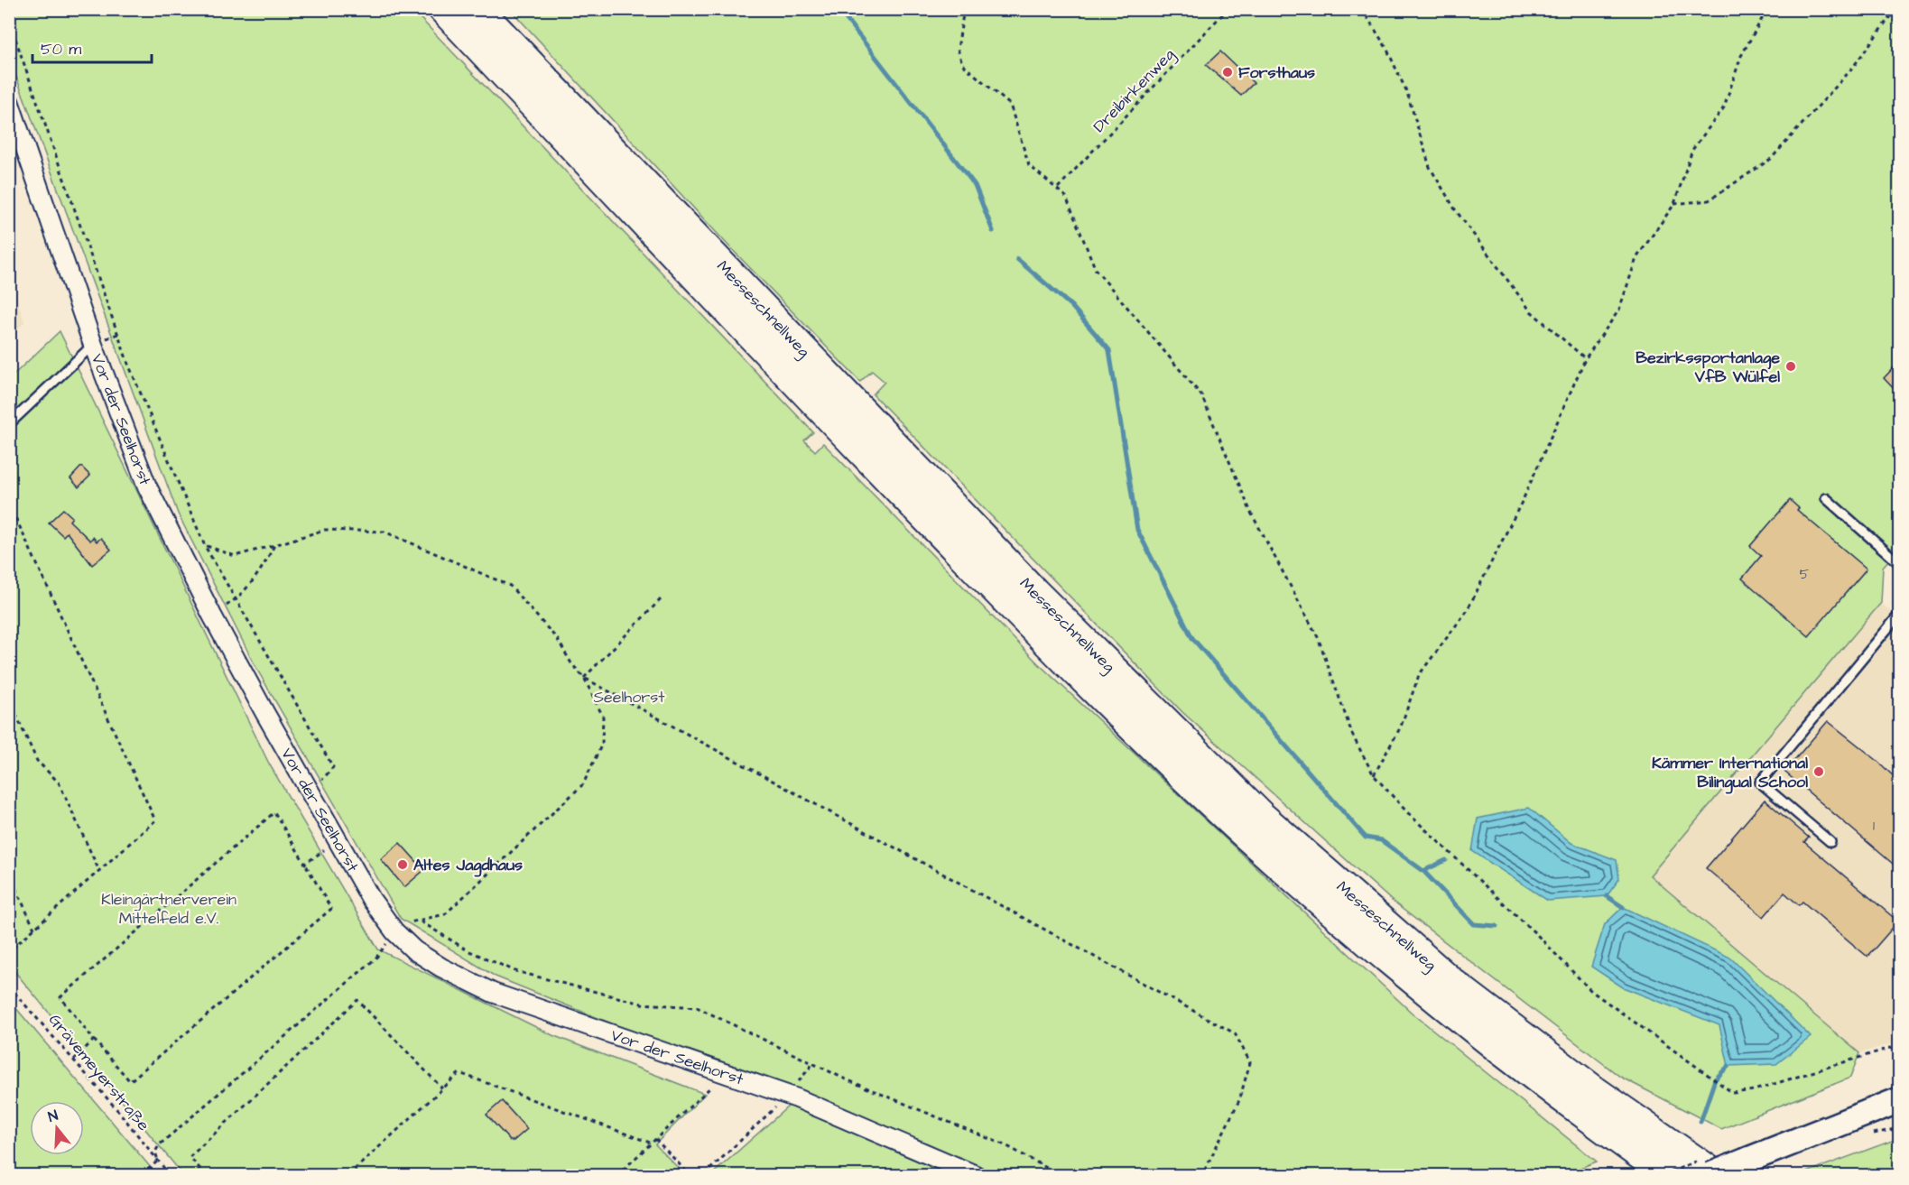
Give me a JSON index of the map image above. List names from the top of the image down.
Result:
{
  "streets": {
    "highway": ["Messeschnellweg"],
    "street": ["Vor der Seelhorst"],
    "path": ["Dreibirkenweg", "Grävemeyerstraße"]
  },
  "parks": ["Seelhorst", "Kleingärtnerverein Mittelfeld e.V."],
  "places": [
    "Forsthaus",
    "Bezirkssportanlage VfB Wülfel",
    "Kämmer International Bilingual School",
    "Altes Jagdhaus"
  ],
  "house_numbers": ["5", "1"],
  "scale_bar": "50 m",
  "north": "top"
}
